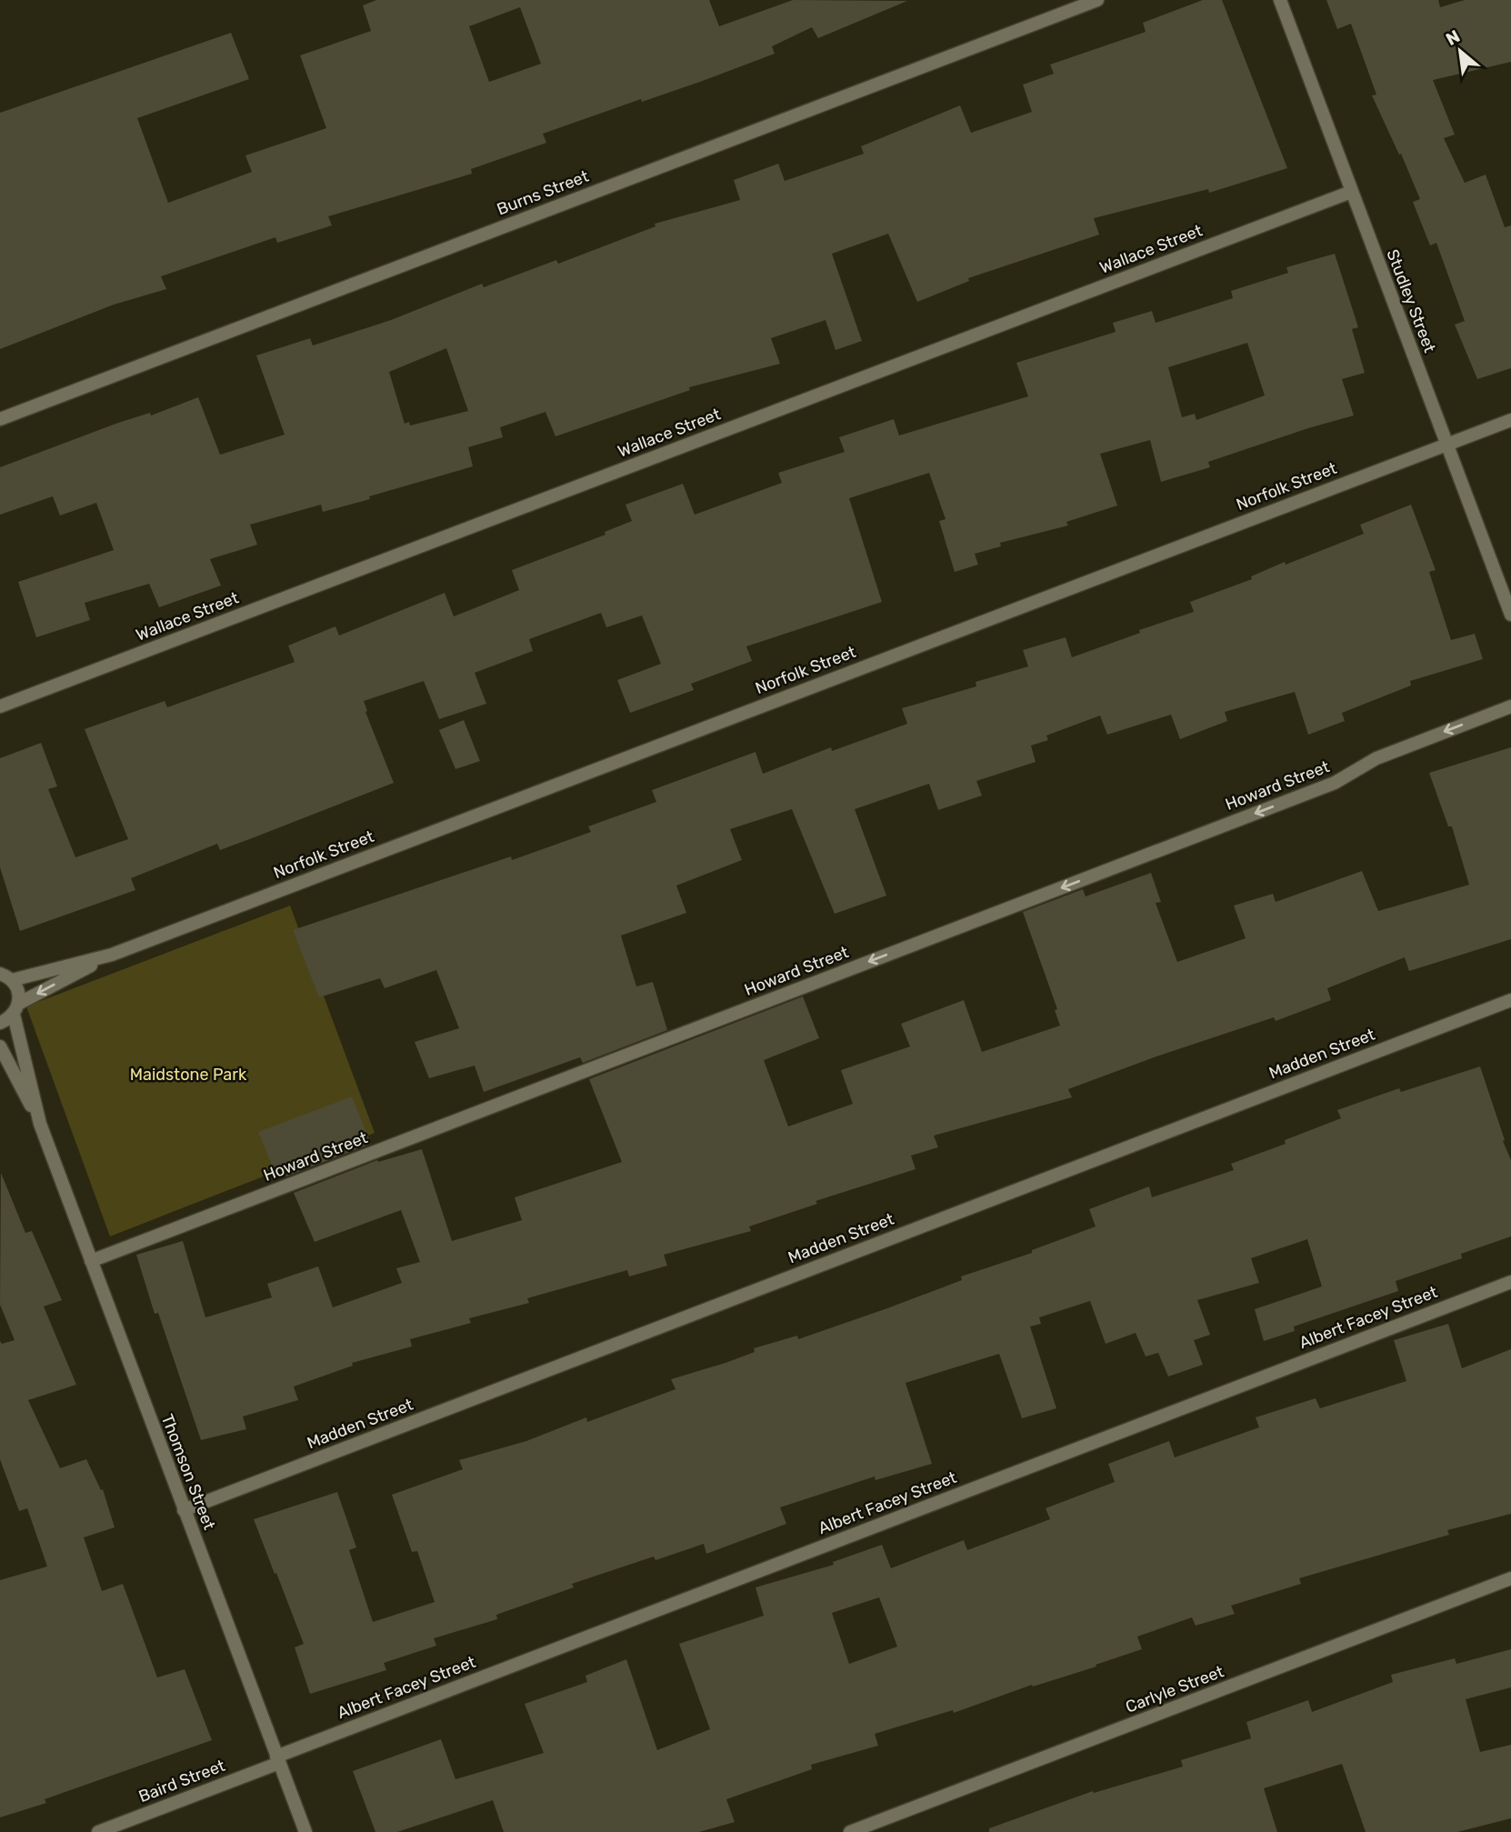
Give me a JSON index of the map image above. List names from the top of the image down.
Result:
{
  "streets": {
    "street": [
      "Burns Street",
      "Wallace Street",
      "Studley Street",
      "Norfolk Street",
      "Howard Street",
      "Madden Street",
      "Albert Facey Street",
      "Thomson Street",
      "Carlyle Street",
      "Baird Street"
    ]
  },
  "crossings": [
    ["Wallace Street", "Studley Street"],
    ["Studley Street", "Norfolk Street"],
    ["Norfolk Street", "Thomson Street"],
    ["Howard Street", "Thomson Street"],
    ["Madden Street", "Thomson Street"],
    ["Albert Facey Street", "Thomson Street"],
    ["Albert Facey Street", "Baird Street"],
    ["Thomson Street", "Baird Street"]
  ],
  "one_way": ["Howard Street"],
  "parks": ["Maidstone Park"],
  "north": "top left"
}
